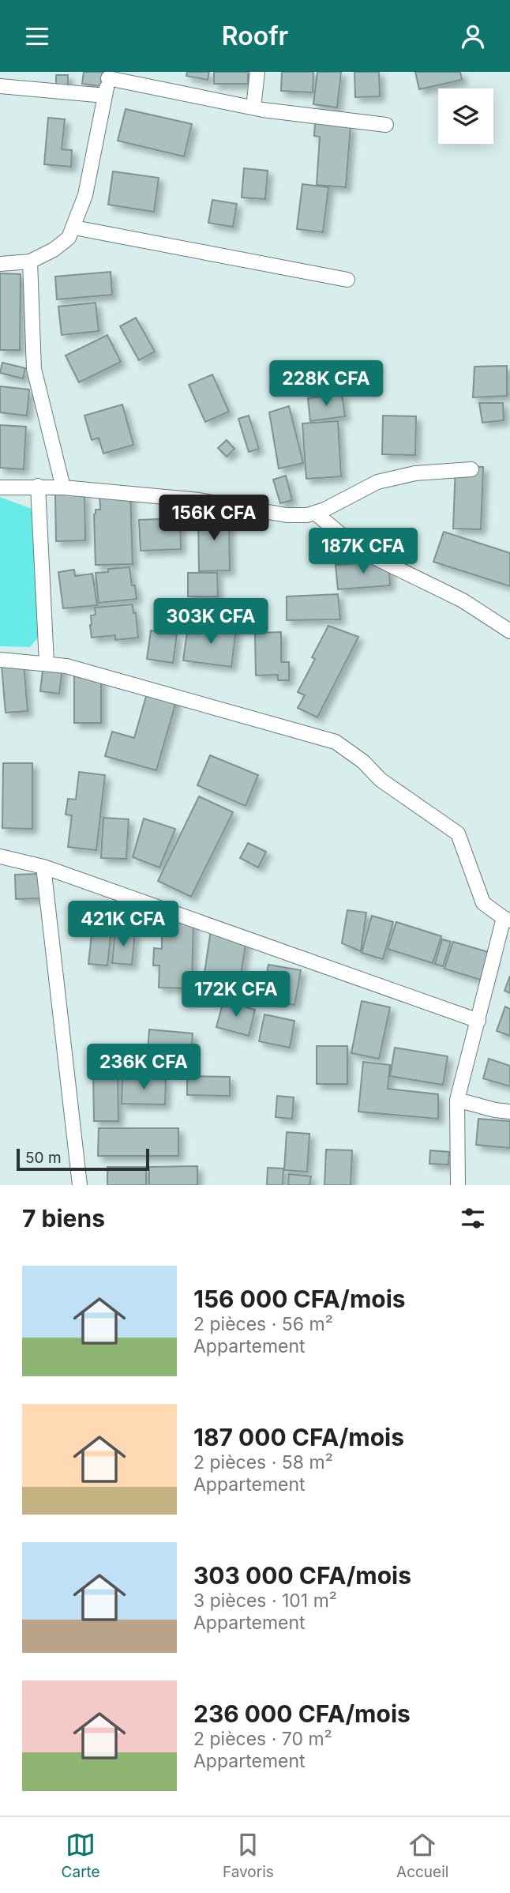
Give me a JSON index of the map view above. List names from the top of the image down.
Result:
{
  "scale_bar": "50 m",
  "page": {
    "header": "Roofr",
    "price": [
      "228K CFA",
      "156K CFA",
      "187K CFA",
      "303K CFA",
      "421K CFA",
      "172K CFA",
      "236K CFA"
    ],
    "scale": "50 m",
    "heading": "7 biens",
    "list": [
      {
        "name": "156 000 CFA/mois",
        "note": "2 pièces · 56 m² · Appartement"
      },
      {
        "name": "187 000 CFA/mois",
        "note": "2 pièces · 58 m² · Appartement"
      },
      {
        "name": "303 000 CFA/mois",
        "note": "3 pièces · 101 m² · Appartement"
      },
      {
        "name": "236 000 CFA/mois",
        "note": "2 pièces · 70 m² · Appartement"
      }
    ],
    "tabs": ["Carte", "Favoris", "Accueil"]
  }
}
